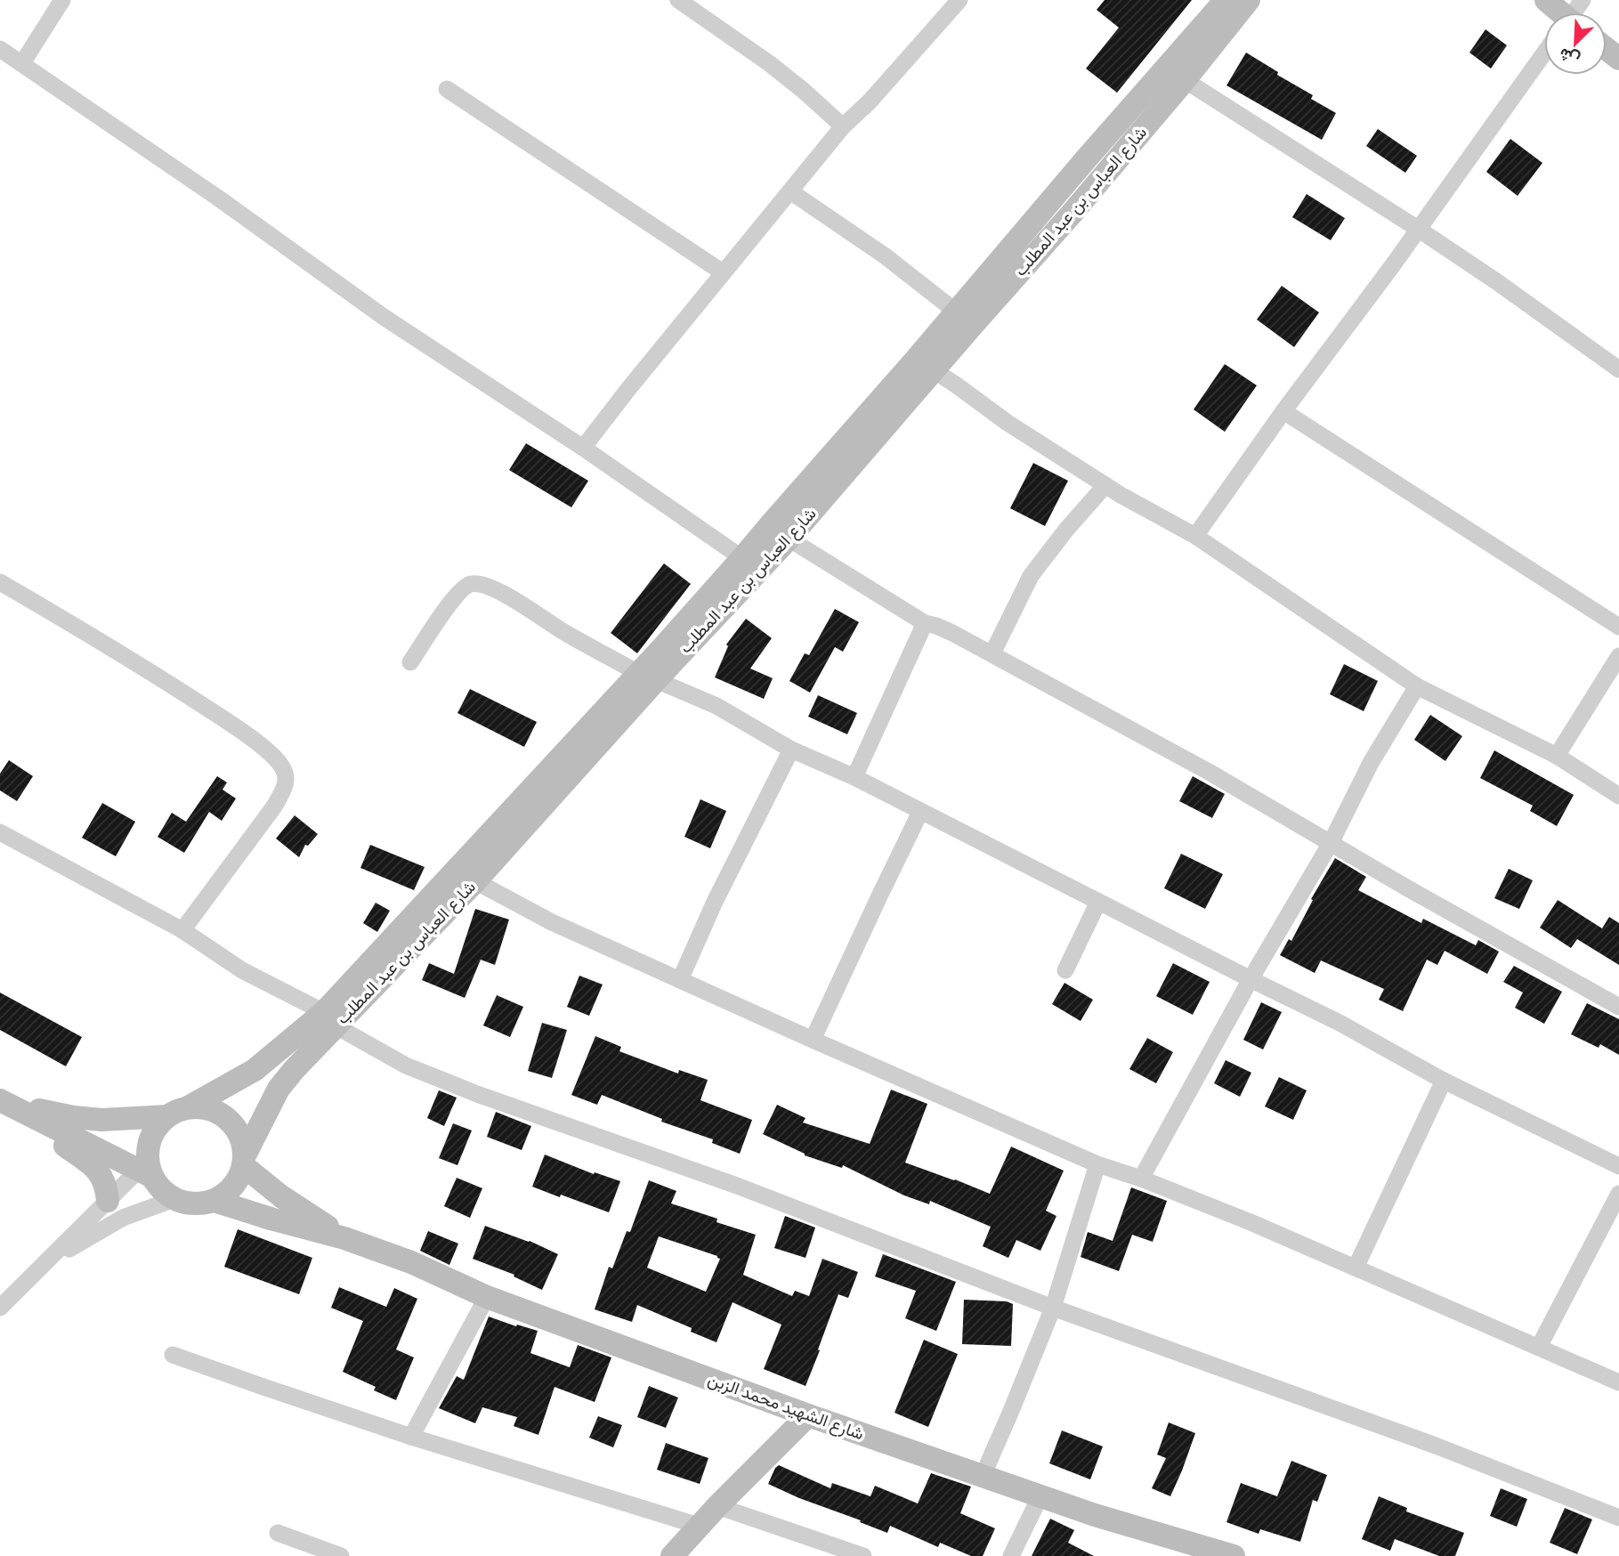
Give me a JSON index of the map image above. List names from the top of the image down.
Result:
{
  "streets": {
    "street": ["شارع العباس بن عبد المطلب", "شارع الشهيد محمد الزبن"]
  },
  "crossings": [
    ["شارع العباس بن عبد المطلب", "شارع الشهيد محمد الزبن"]
  ],
  "north": "bottom left"
}
